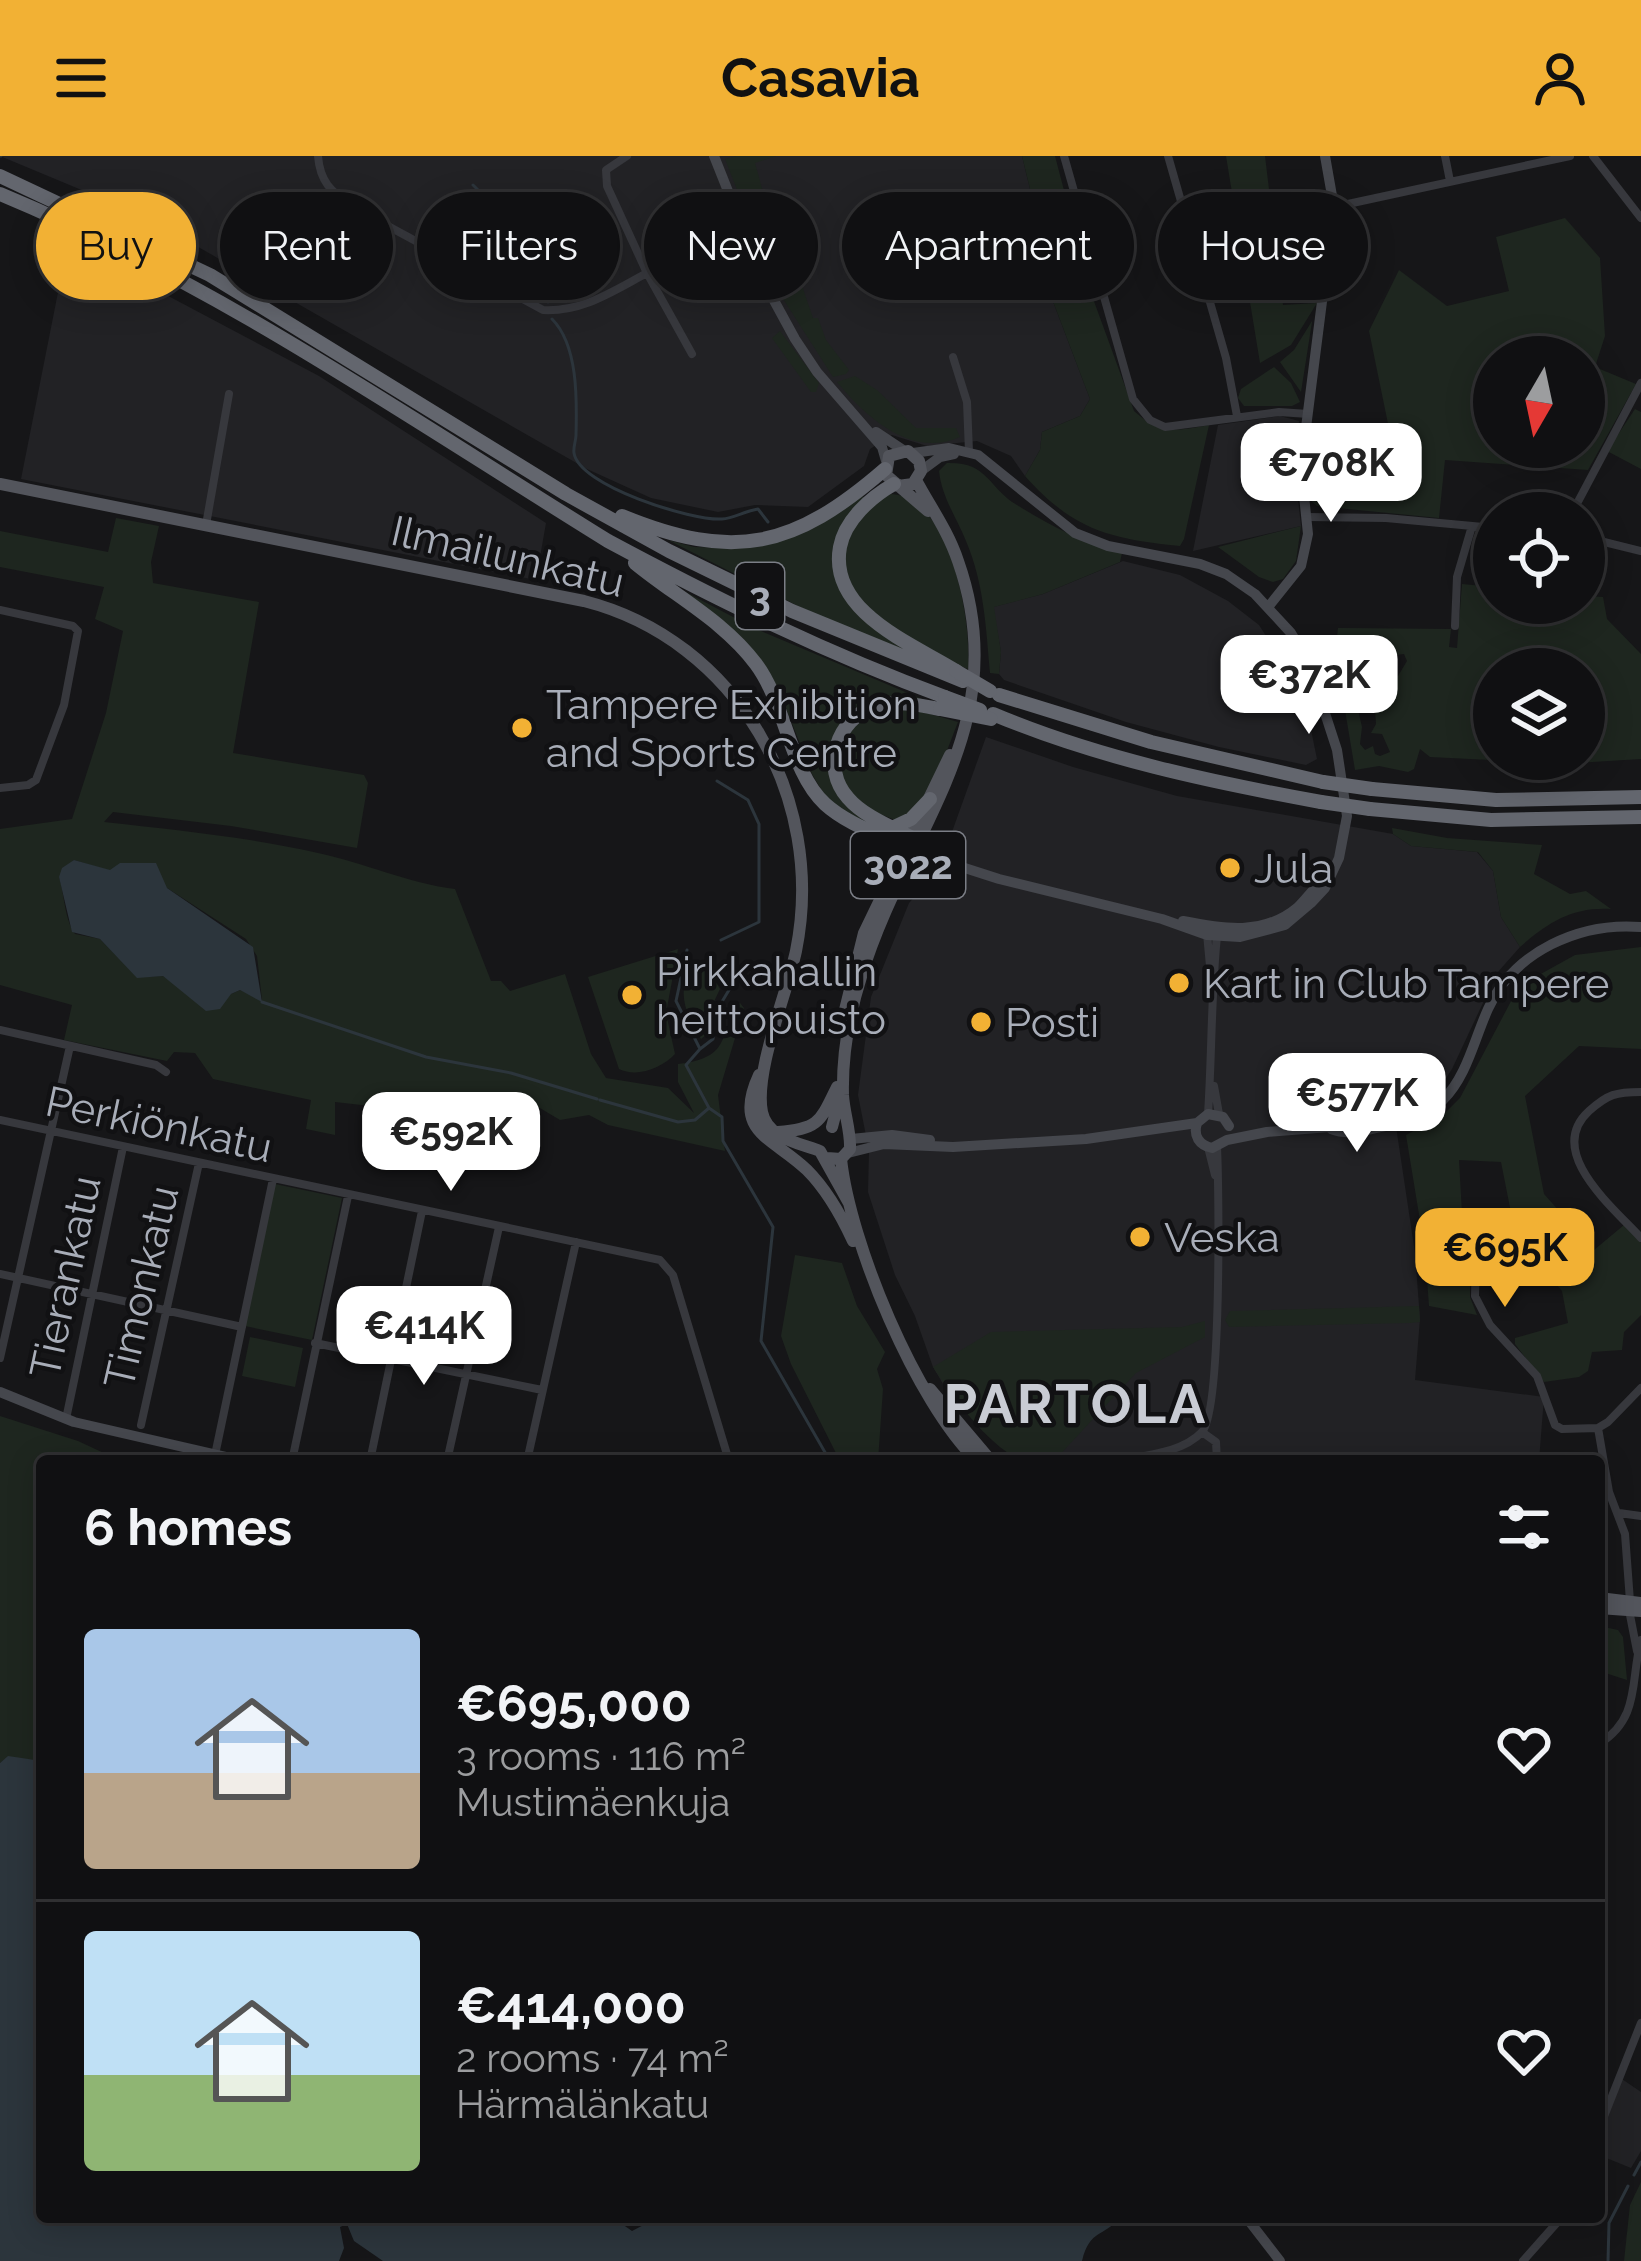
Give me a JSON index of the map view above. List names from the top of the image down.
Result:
{
  "streets": {
    "highway": ["3"],
    "main road": ["Ilmailunkatu", "3022"],
    "street": ["Perkiönkatu", "Tierankatu", "Timonkatu"]
  },
  "crossings": [
    ["Perkiönkatu", "Tierankatu"],
    ["Perkiönkatu", "Timonkatu"]
  ],
  "districts": ["PARTOLA"],
  "places": [
    "Tampere Exhibition and Sports Centre",
    "Jula",
    "Kart in Club Tampere",
    "Pirkkahallin heittopuisto",
    "Posti",
    "Veska"
  ],
  "north": "bottom",
  "page": {
    "header": "Casavia",
    "chip": [
      "Buy",
      "Rent",
      "Filters",
      "New",
      "Apartment",
      "House"
    ],
    "price": [
      "€708K",
      "€372K",
      "€577K",
      "€592K",
      "€695K",
      "€414K"
    ],
    "heading": "6 homes",
    "list": [
      {
        "name": "€695,000",
        "note": "3 rooms · 116 m² · Mustimäenkuja"
      },
      {
        "name": "€414,000",
        "note": "2 rooms · 74 m² · Härmälänkatu"
      }
    ]
  }
}
